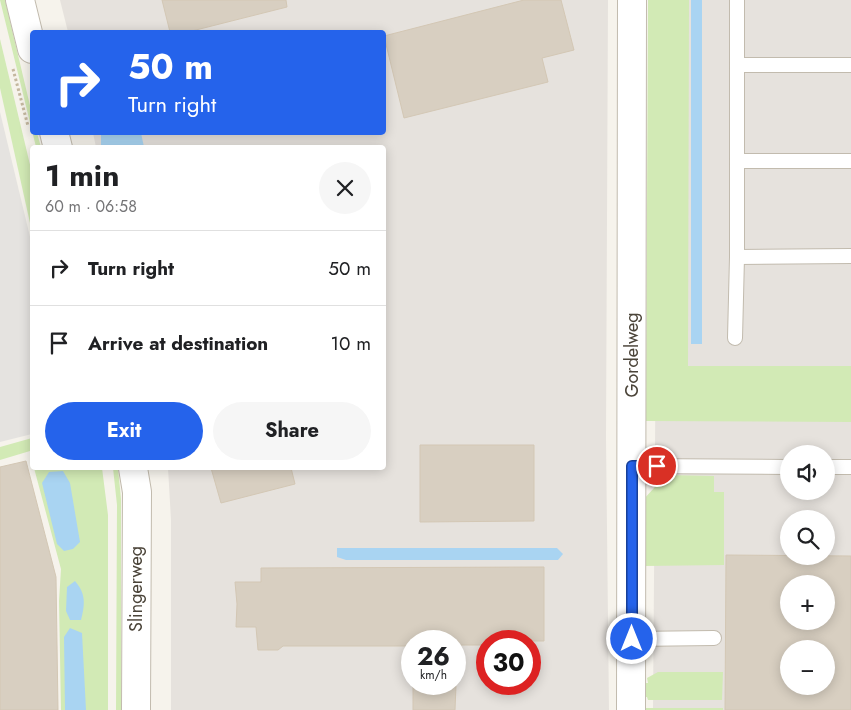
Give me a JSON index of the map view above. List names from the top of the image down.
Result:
{
  "streets": {
    "street": ["Gordelweg", "Slingerweg"]
  },
  "page": {
    "turn": ["50 m", "Turn right"],
    "heading": ["1 min", "60 m · 06:58"],
    "list": [
      {
        "name": "Turn right",
        "value": "50 m"
      },
      {
        "name": "Arrive at destination",
        "value": "10 m"
      }
    ],
    "buttons": ["Exit", "Share"],
    "map_buttons": ["+", "−"],
    "speed": "26 km/h",
    "limit": "30"
  }
}
